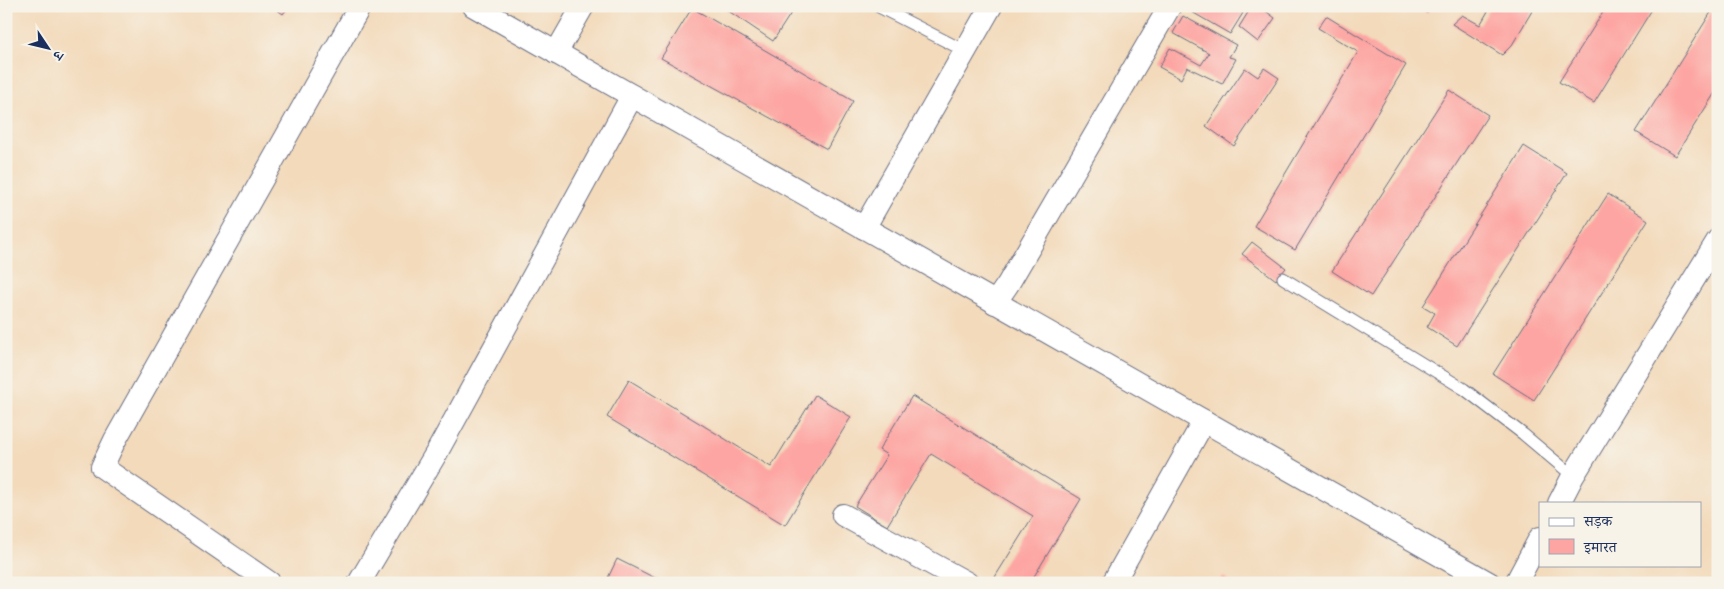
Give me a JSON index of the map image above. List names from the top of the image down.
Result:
{
  "legend": ["सड़क", "इमारत"],
  "north": "bottom right"
}
